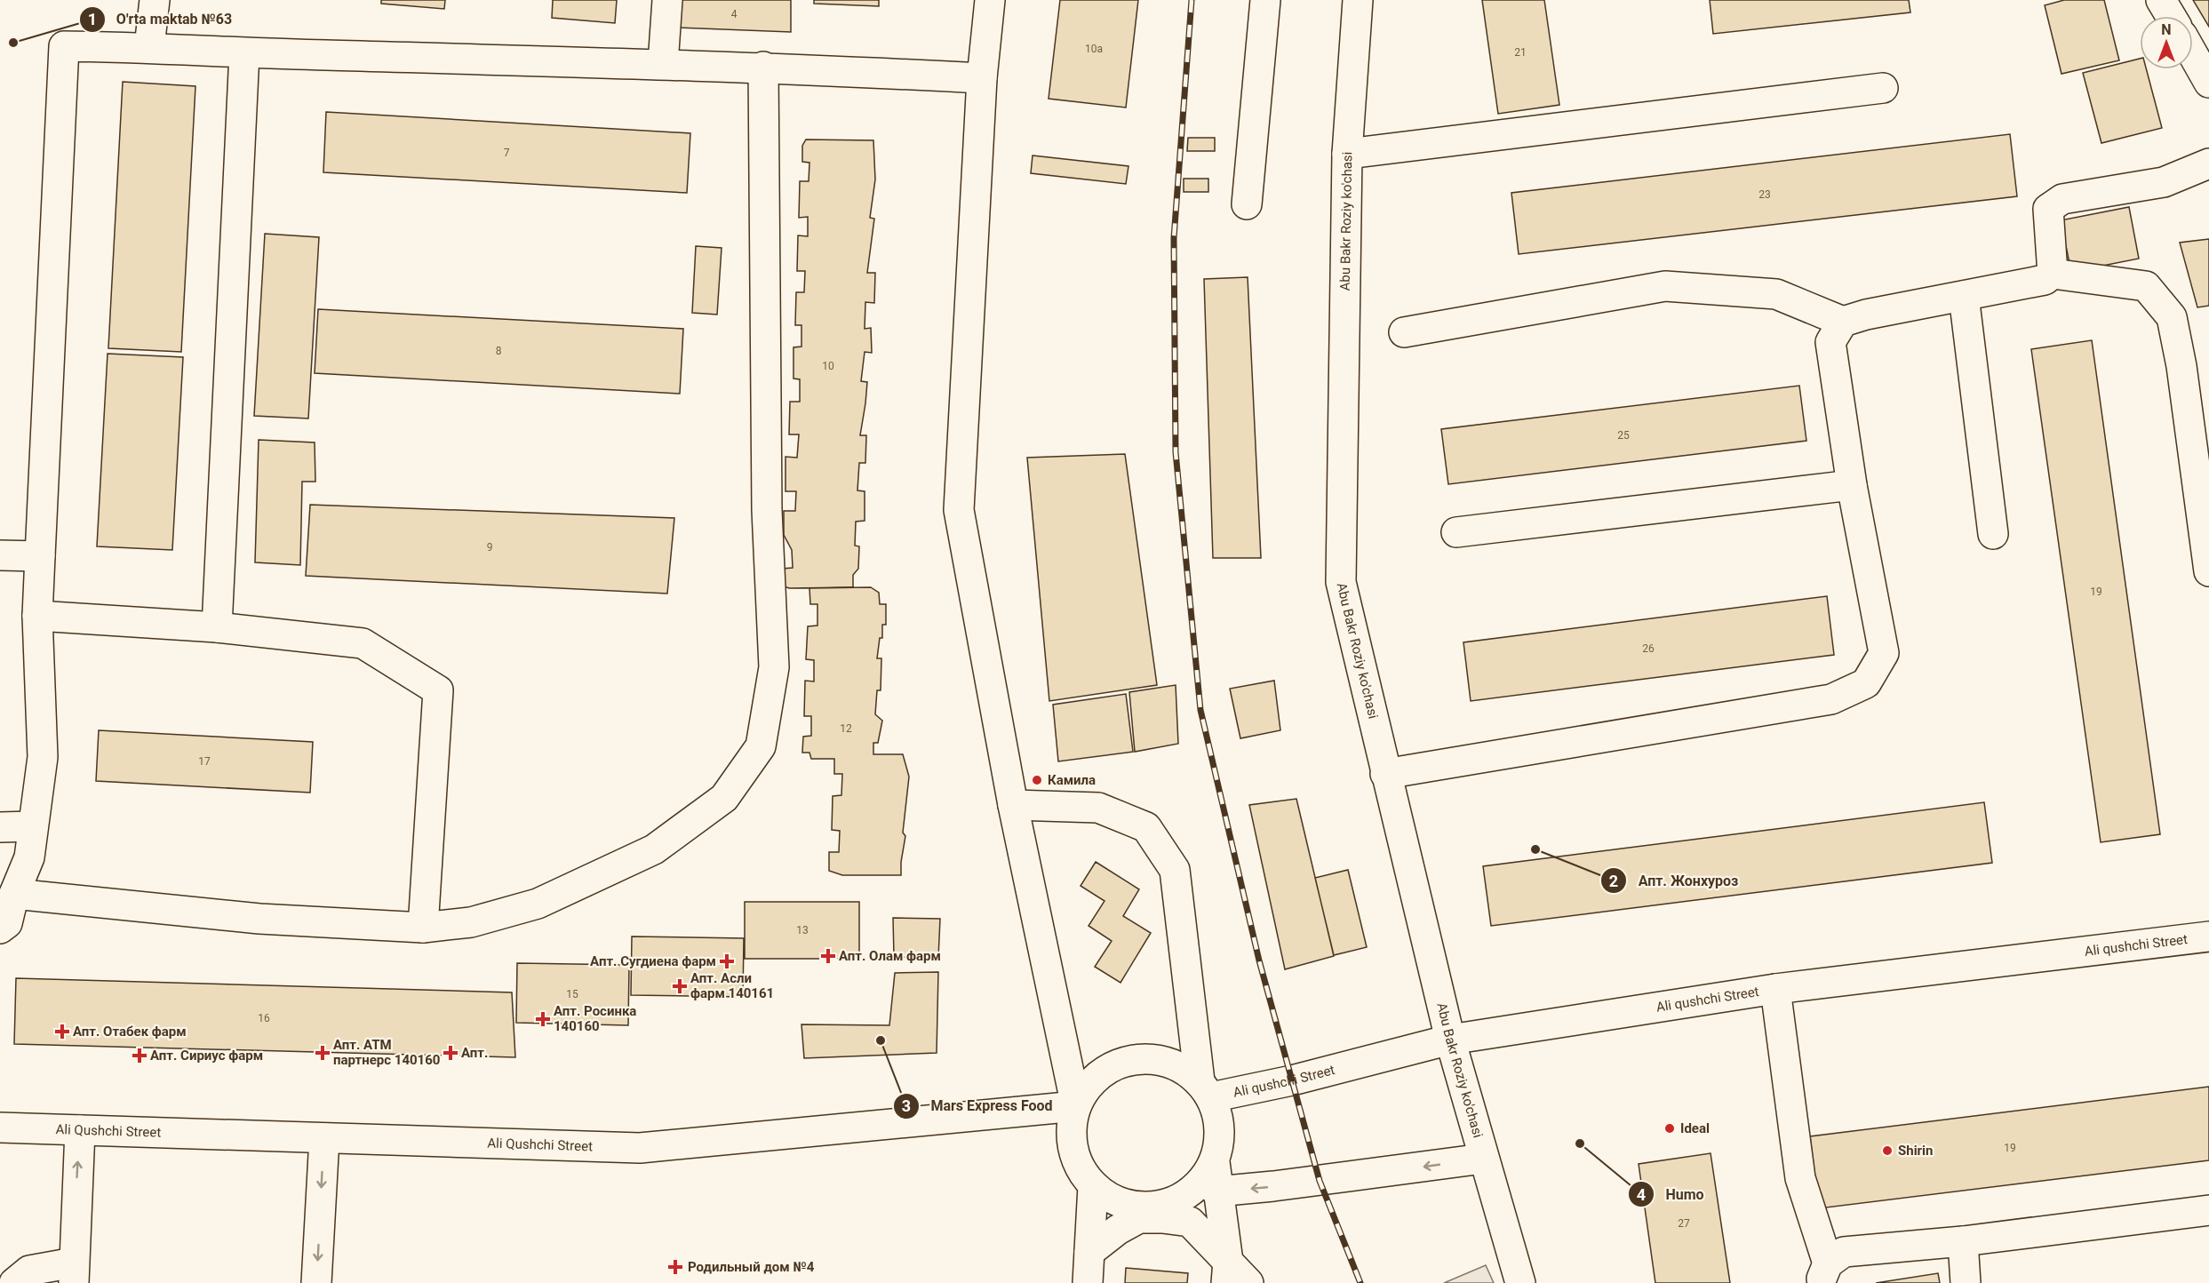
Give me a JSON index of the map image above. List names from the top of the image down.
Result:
{
  "streets": {
    "street": ["Abu Bakr Roziy ko'chasi", "Ali qushchi Street", "Ali Qushchi Street"]
  },
  "crossings": [
    ["Abu Bakr Roziy ko'chasi", "Ali qushchi Street"],
    ["Ali qushchi Street", "Ali Qushchi Street"]
  ],
  "places": {
    "other": [
      "O'rta maktab №63",
      "Камила",
      "Апт. Жонхуроз",
      "Mars Express Food",
      "Ideal",
      "Humo",
      "Shirin"
    ],
    "health": [
      "Апт. Олам фарм",
      "Апт. Сугдиена фарм",
      "Апт. Асли фарм 140161",
      "Апт. Росинка 140160",
      "Апт. Отабек фарм",
      "Апт. АТМ партнерс 140160",
      "Апт.",
      "Апт. Сириус фарм",
      "Родильный дом №4"
    ]
  },
  "house_numbers": [
    "4",
    "10а",
    "21",
    "7",
    "23",
    "8",
    "10",
    "25",
    "9",
    "19",
    "26",
    "12",
    "17",
    "13",
    "15",
    "16",
    "19",
    "27"
  ],
  "north": "top"
}
